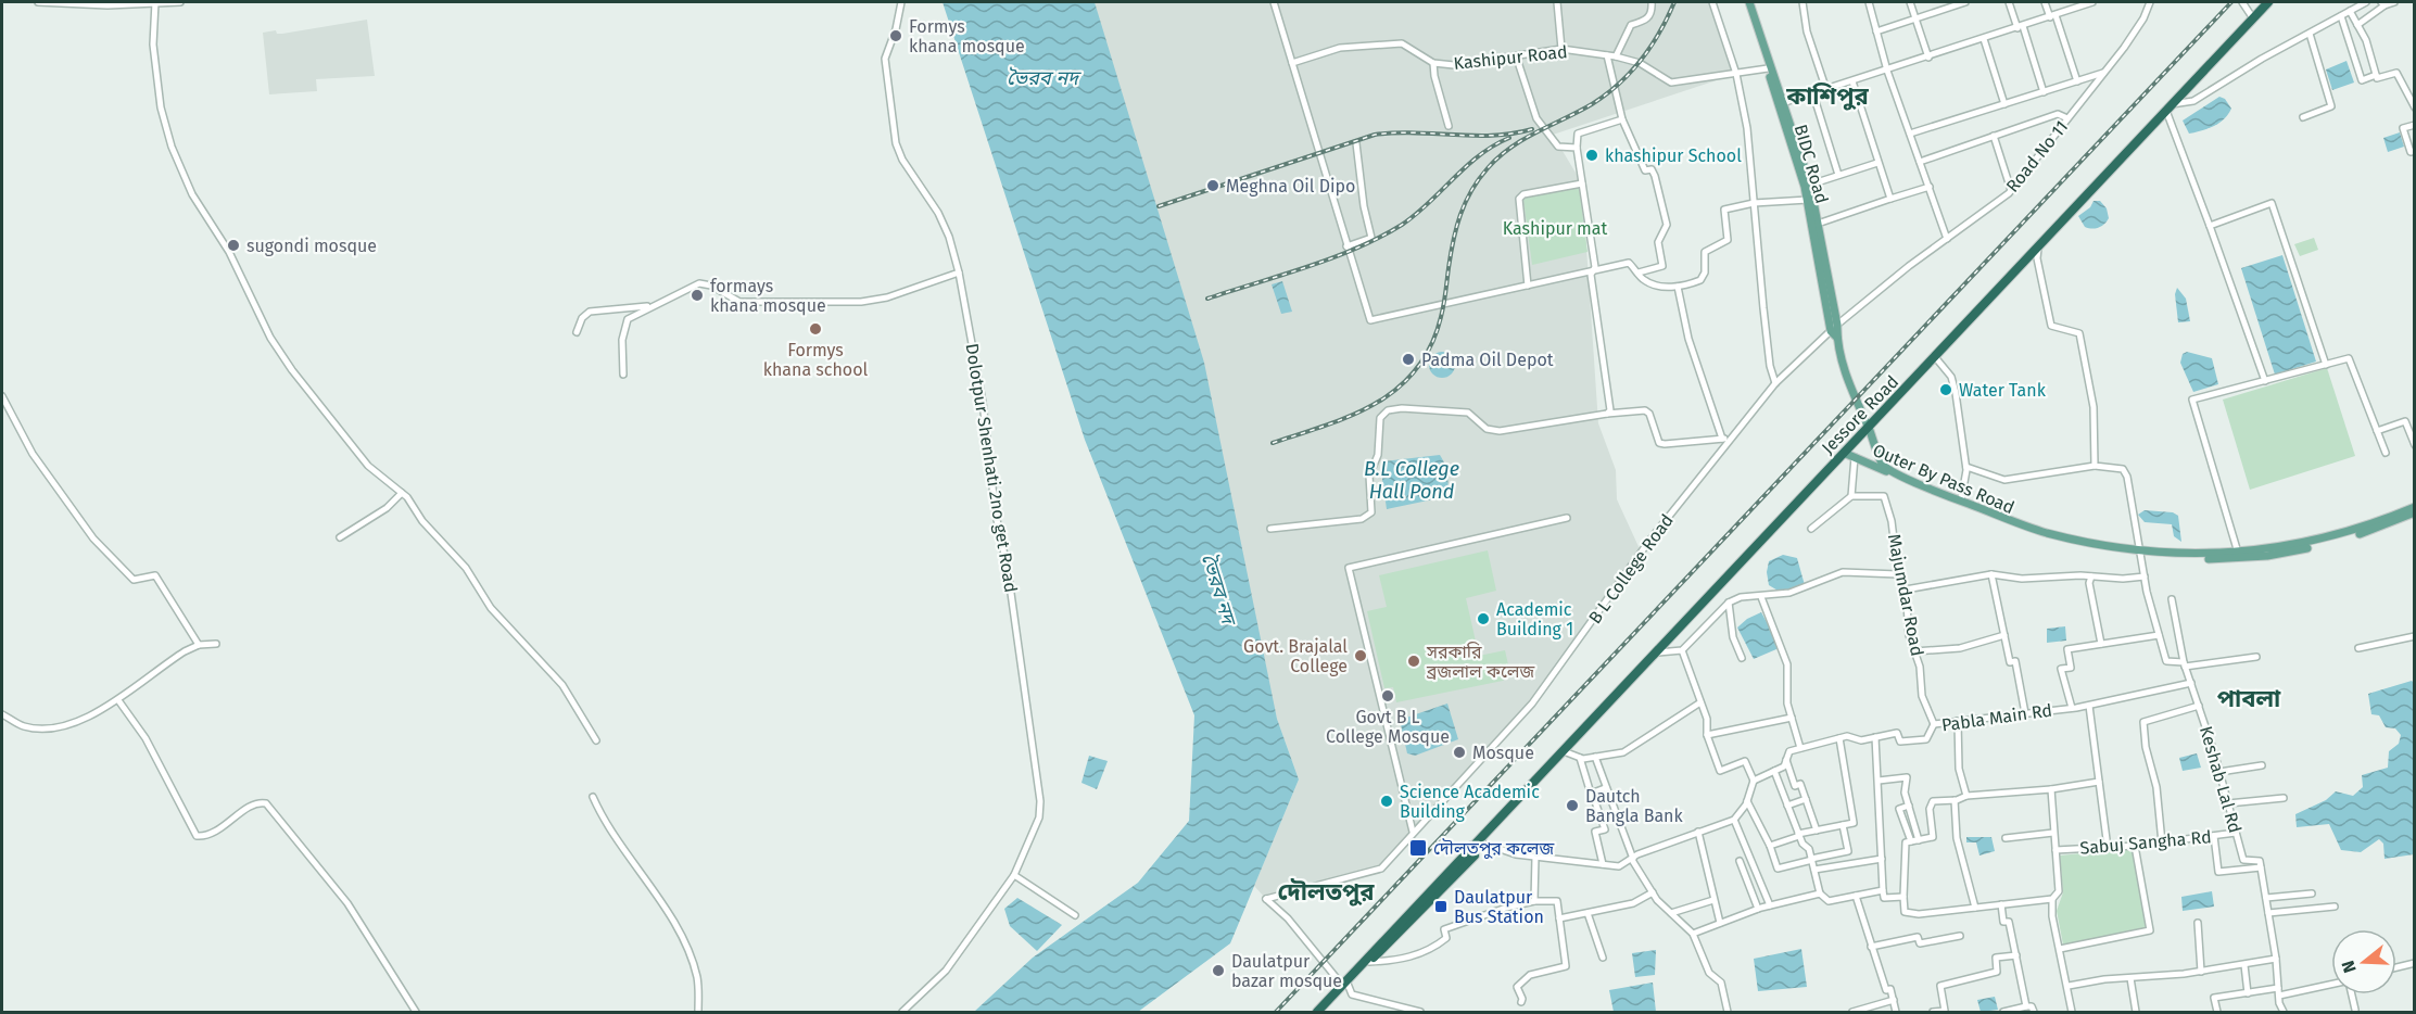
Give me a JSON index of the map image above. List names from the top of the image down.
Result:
{
  "streets": {
    "highway": ["Jessore Road"],
    "main road": ["BIDC Road", "Outer By Pass Road"],
    "street": [
      "Kashipur Road",
      "Road No 11",
      "Dolotpur Shenhati 2no get Road",
      "B L College Road",
      "Majumdar Road",
      "Pabla Main Rd",
      "Keshab Lal Rd",
      "Sabuj Sangha Rd"
    ]
  },
  "crossings": [
    ["Kashipur Road", "BIDC Road"],
    ["Road No 11", "BIDC Road"],
    ["Road No 11", "B L College Road"],
    ["BIDC Road", "Jessore Road"],
    ["BIDC Road", "Outer By Pass Road"],
    ["BIDC Road", "B L College Road"],
    ["Jessore Road", "Outer By Pass Road"],
    ["Jessore Road", "B L College Road"],
    ["Majumdar Road", "Pabla Main Rd"],
    ["Pabla Main Rd", "Keshab Lal Rd"],
    ["Keshab Lal Rd", "Sabuj Sangha Rd"]
  ],
  "districts": ["কাশিপুর", "পাবলা", "দৌলতপুর"],
  "water": ["ভৈরব নদ", "B.L College Hall Pond"],
  "parks": ["Kashipur mat"],
  "places": {
    "other": [
      "Formys khana mosque",
      "khashipur School",
      "Meghna Oil Dipo",
      "sugondi mosque",
      "formays khana mosque",
      "Formys khana school",
      "Padma Oil Depot",
      "Water Tank",
      "Academic Building 1",
      "Govt. Brajalal College",
      "সরকারি ব্রজলাল কলেজ",
      "Govt B L College Mosque",
      "Mosque",
      "Science Academic Building",
      "Dautch Bangla Bank",
      "Daulatpur bazar mosque"
    ],
    "transit": ["দৌলতপুর কলেজ", "Daulatpur Bus Station"]
  },
  "north": "left"
}
